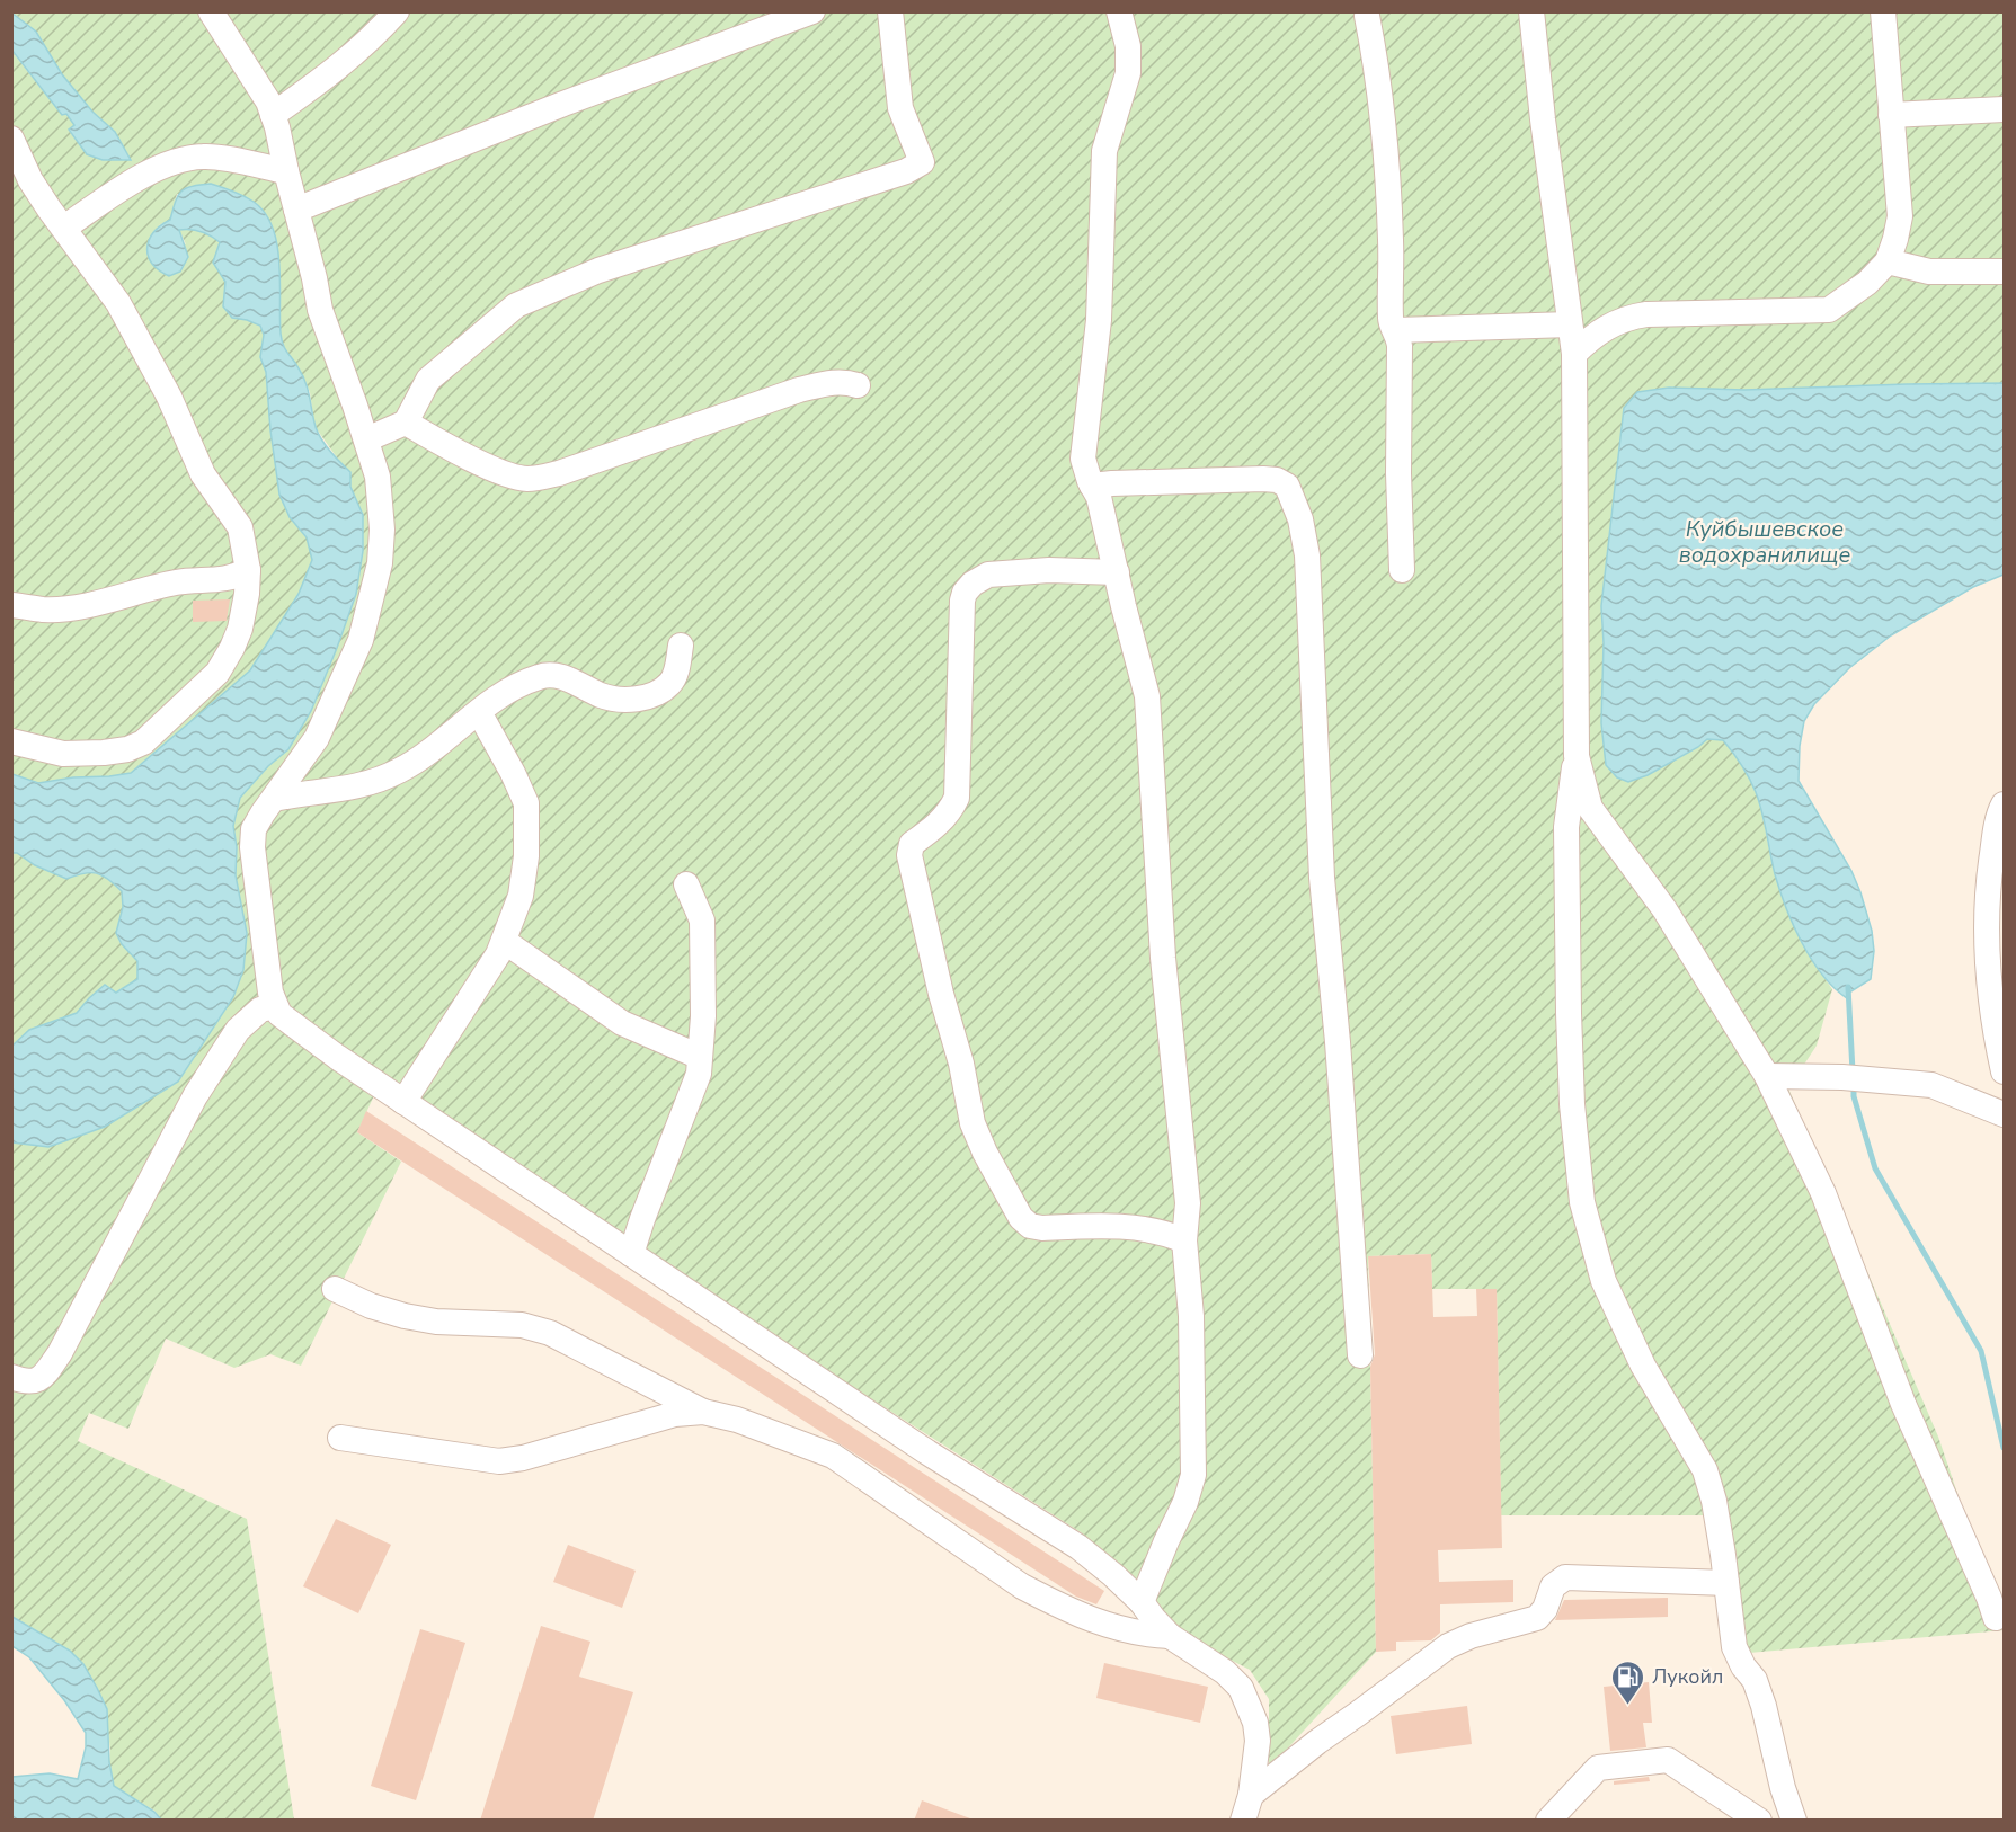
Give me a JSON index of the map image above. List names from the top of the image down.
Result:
{
  "water": ["Куйбышевское водохранилище"],
  "places": {
    "fuel station": ["Лукойл"]
  }
}
